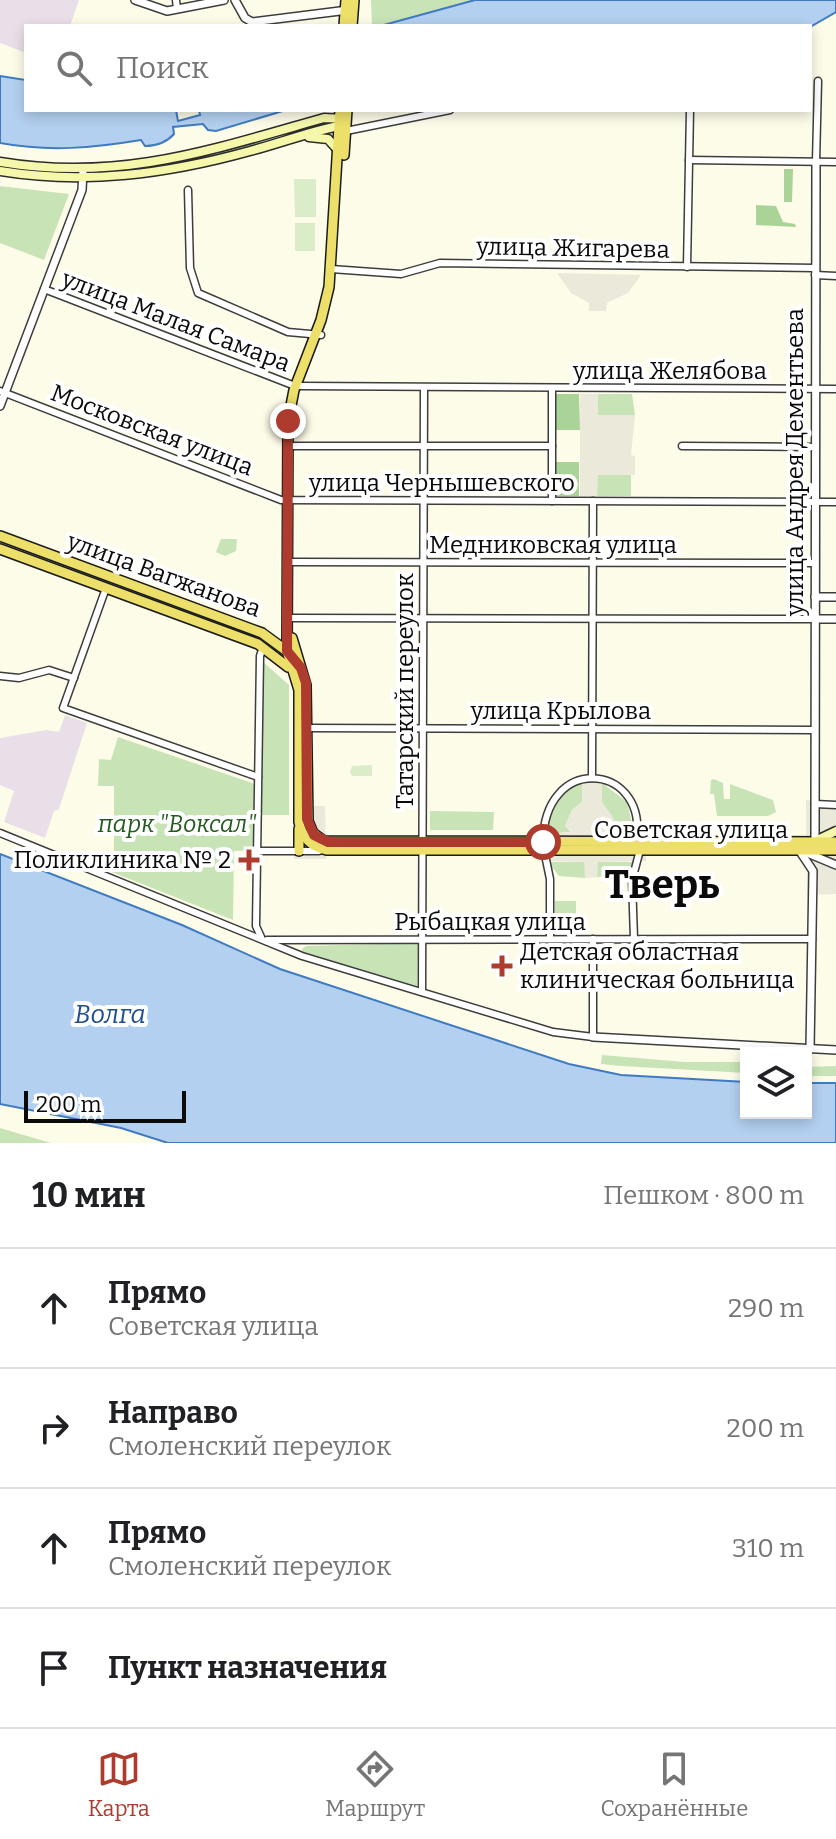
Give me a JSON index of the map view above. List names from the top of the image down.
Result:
{
  "streets": {
    "main road": ["улица Вагжанова", "Советская улица"],
    "street": [
      "улица Жигарева",
      "улица Малая Самара",
      "улица Желябова",
      "Московская улица",
      "улица Андрея Дементьева",
      "улица Чернышевского",
      "Медниковская улица",
      "Татарский переулок",
      "улица Крылова",
      "Рыбацкая улица"
    ]
  },
  "crossings": [
    ["улица Жигарева", "улица Андрея Дементьева"],
    ["улица Малая Самара", "улица Желябова"],
    ["улица Малая Самара", "Татарский переулок"],
    ["улица Желябова", "улица Андрея Дементьева"],
    ["улица Желябова", "Татарский переулок"],
    ["Московская улица", "улица Чернышевского"],
    ["улица Андрея Дементьева", "улица Чернышевского"],
    ["улица Андрея Дементьева", "Медниковская улица"],
    ["улица Андрея Дементьева", "улица Крылова"],
    ["улица Андрея Дементьева", "Советская улица"],
    ["улица Чернышевского", "Татарский переулок"],
    ["Медниковская улица", "Татарский переулок"],
    ["Татарский переулок", "улица Крылова"],
    ["Татарский переулок", "Советская улица"],
    ["Татарский переулок", "Рыбацкая улица"]
  ],
  "districts": ["Тверь"],
  "water": ["Волга"],
  "parks": ["парк \"Воксал\""],
  "places": {
    "health": ["Поликлиника № 2", "Детская областная клиническая больница"]
  },
  "scale_bar": "200 m",
  "page": {
    "search": "Поиск",
    "scale": "200 m",
    "heading": ["10 мин", "Пешком · 800 m"],
    "list": [
      ["Прямо", "Советская улица", "290 m"],
      ["Направо", "Смоленский переулок", "200 m"],
      ["Прямо", "Смоленский переулок", "310 m"],
      "Пункт назначения"
    ],
    "nav": ["Карта", "Маршрут", "Сохранённые"]
  }
}
